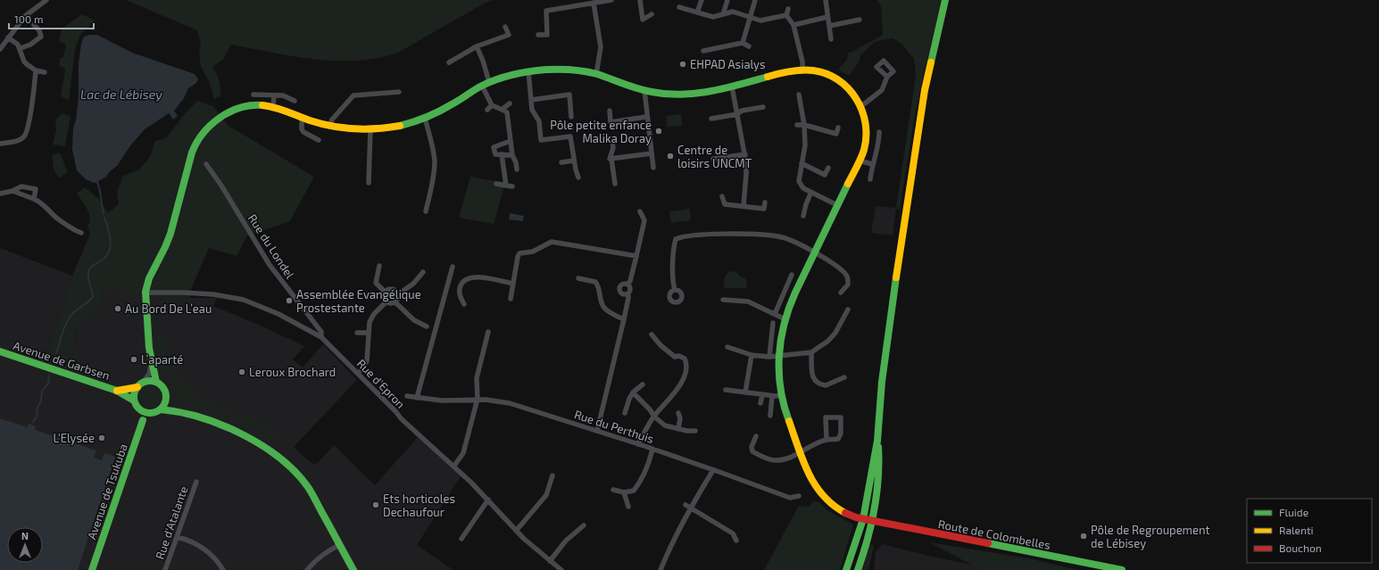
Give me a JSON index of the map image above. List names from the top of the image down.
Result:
{
  "streets": {
    "street": [
      "Rue du Londel",
      "Avenue de Garbsen",
      "Rue d'Epron",
      "Rue du Perthuis",
      "Avenue de Tsukuba",
      "Rue d'Atalante",
      "Route de Colombelles"
    ]
  },
  "crossings": [
    ["Rue du Londel", "Rue d'Epron"],
    ["Rue d'Epron", "Route de Colombelles"]
  ],
  "water": ["Lac de Lébisey"],
  "places": [
    "EHPAD Asialys",
    "Pôle petite enfance Malika Doray",
    "Centre de loisirs UNCMT",
    "Assemblée Evangélique Prostestante",
    "Au Bord De L’eau",
    "L’aparté",
    "Leroux Brochard",
    "L'Elysée",
    "Ets horticoles Dechaufour",
    "Pôle de Regroupement de Lébisey"
  ],
  "legend": ["Fluide", "Ralenti", "Bouchon"],
  "scale_bar": "100 m",
  "north": "top"
}
